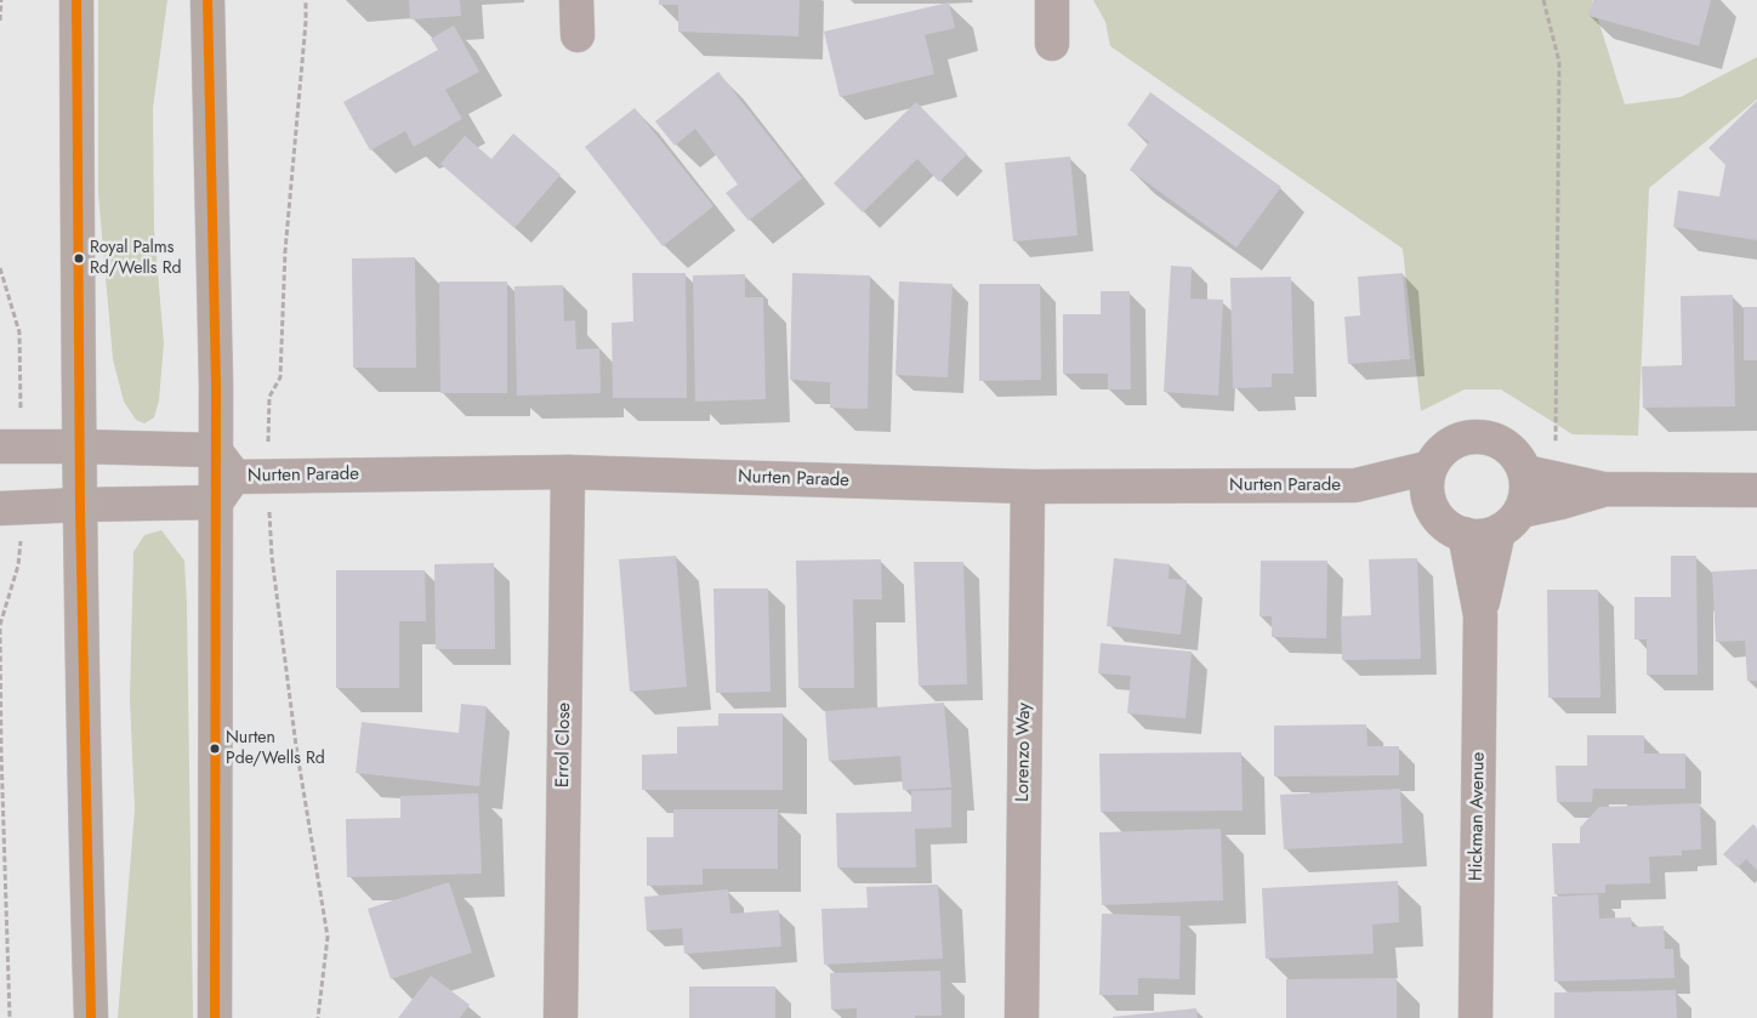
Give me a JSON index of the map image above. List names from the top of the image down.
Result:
{
  "streets": {
    "street": [
      "Nurten Parade",
      "Errol Close",
      "Lorenzo Way",
      "Hickman Avenue"
    ]
  },
  "crossings": [
    ["Nurten Parade", "Errol Close"],
    ["Nurten Parade", "Lorenzo Way"],
    ["Nurten Parade", "Hickman Avenue"]
  ],
  "places": ["Royal Palms Rd/Wells Rd", "Nurten Pde/Wells Rd"]
}
